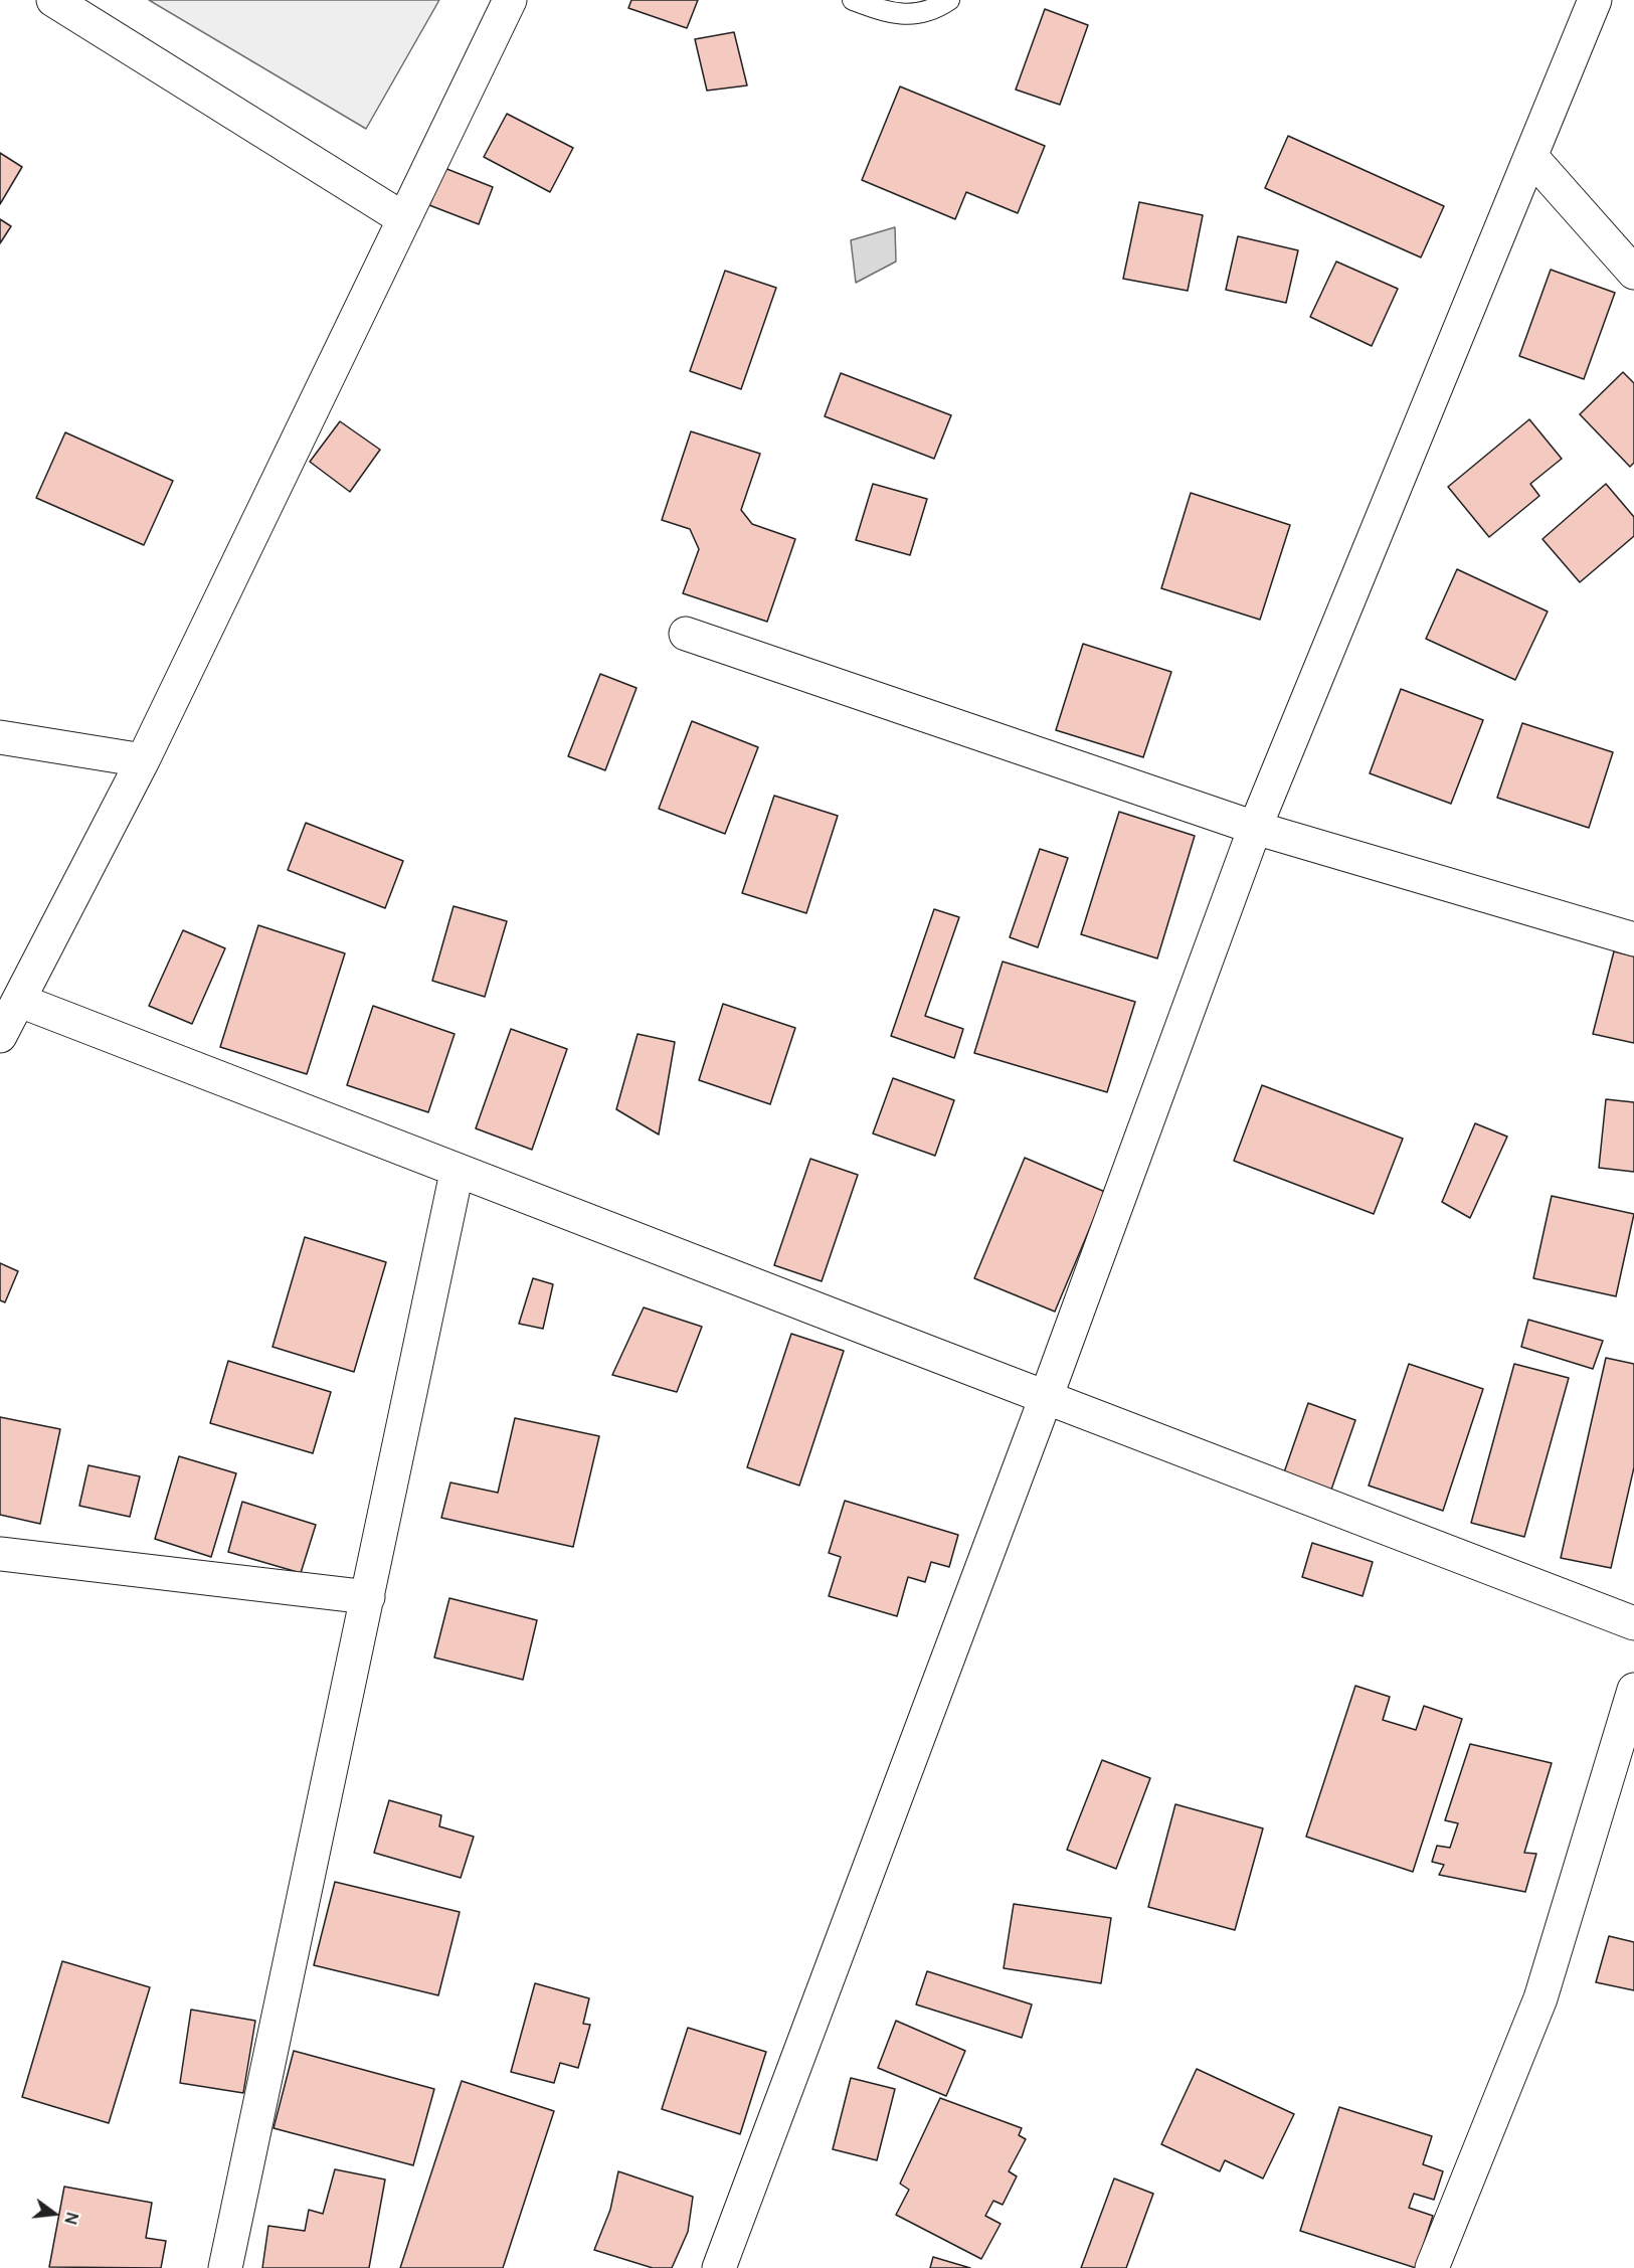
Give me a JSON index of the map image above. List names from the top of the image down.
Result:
{
  "north": "right"
}
